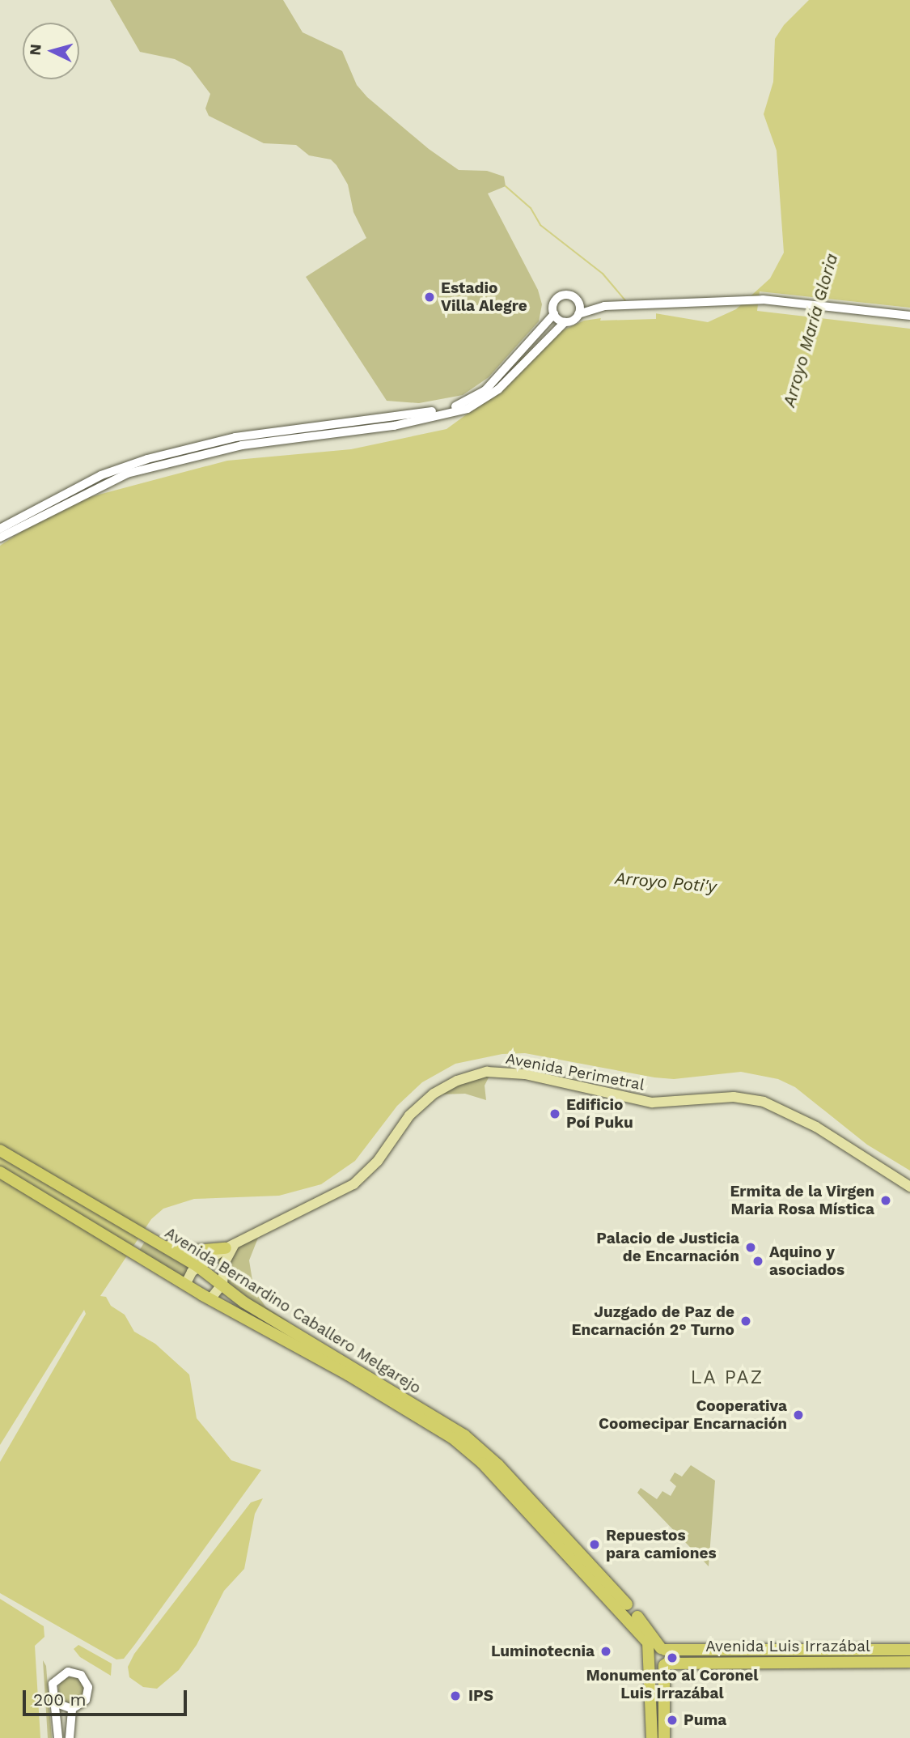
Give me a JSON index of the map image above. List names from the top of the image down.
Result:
{
  "streets": {
    "highway": ["Avenida Bernardino Caballero Melgarejo", "Avenida Luis Irrazábal"],
    "main road": ["Avenida Perimetral"]
  },
  "crossings": [
    ["Avenida Perimetral", "Avenida Bernardino Caballero Melgarejo"],
    ["Avenida Bernardino Caballero Melgarejo", "Avenida Luis Irrazábal"]
  ],
  "districts": ["LA PAZ"],
  "water": ["Arroyo María Gloria", "Arroyo Poti'y"],
  "places": [
    "Estadio Villa Alegre",
    "Edificio Poí Puku",
    "Ermita de la Virgen Maria Rosa Mística",
    "Palacio de Justicia de Encarnación",
    "Aquino y asociados",
    "Juzgado de Paz de Encarnación 2° Turno",
    "Cooperativa Coomecipar Encarnación",
    "Repuestos para camiones",
    "Luminotecnia",
    "Monumento al Coronel Luis Irrazábal",
    "IPS",
    "Puma"
  ],
  "scale_bar": "200 m",
  "north": "left"
}
